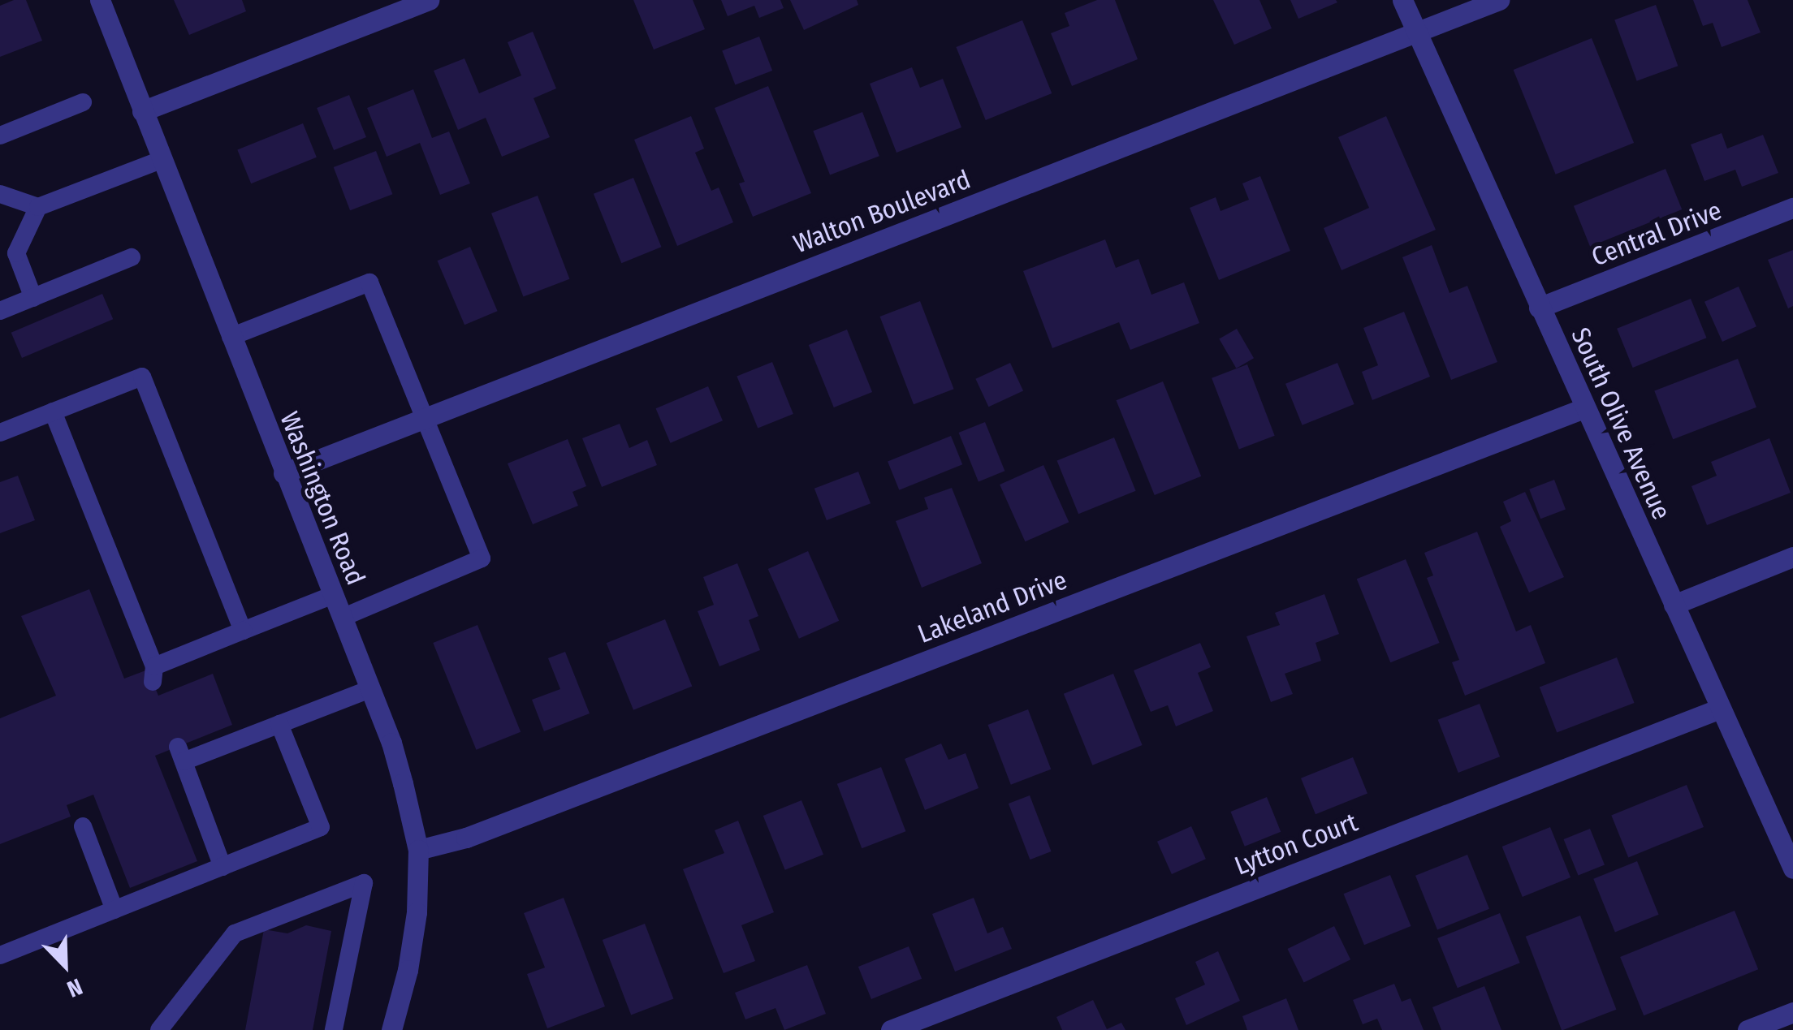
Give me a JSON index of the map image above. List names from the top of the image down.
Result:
{
  "streets": {
    "street": [
      "Walton Boulevard",
      "Central Drive",
      "South Olive Avenue",
      "Washington Road",
      "Lakeland Drive",
      "Lytton Court"
    ]
  },
  "crossings": [
    ["Walton Boulevard", "South Olive Avenue"],
    ["Walton Boulevard", "Washington Road"],
    ["Central Drive", "South Olive Avenue"],
    ["South Olive Avenue", "Lakeland Drive"],
    ["South Olive Avenue", "Lytton Court"],
    ["Washington Road", "Lakeland Drive"]
  ],
  "north": "bottom right"
}
